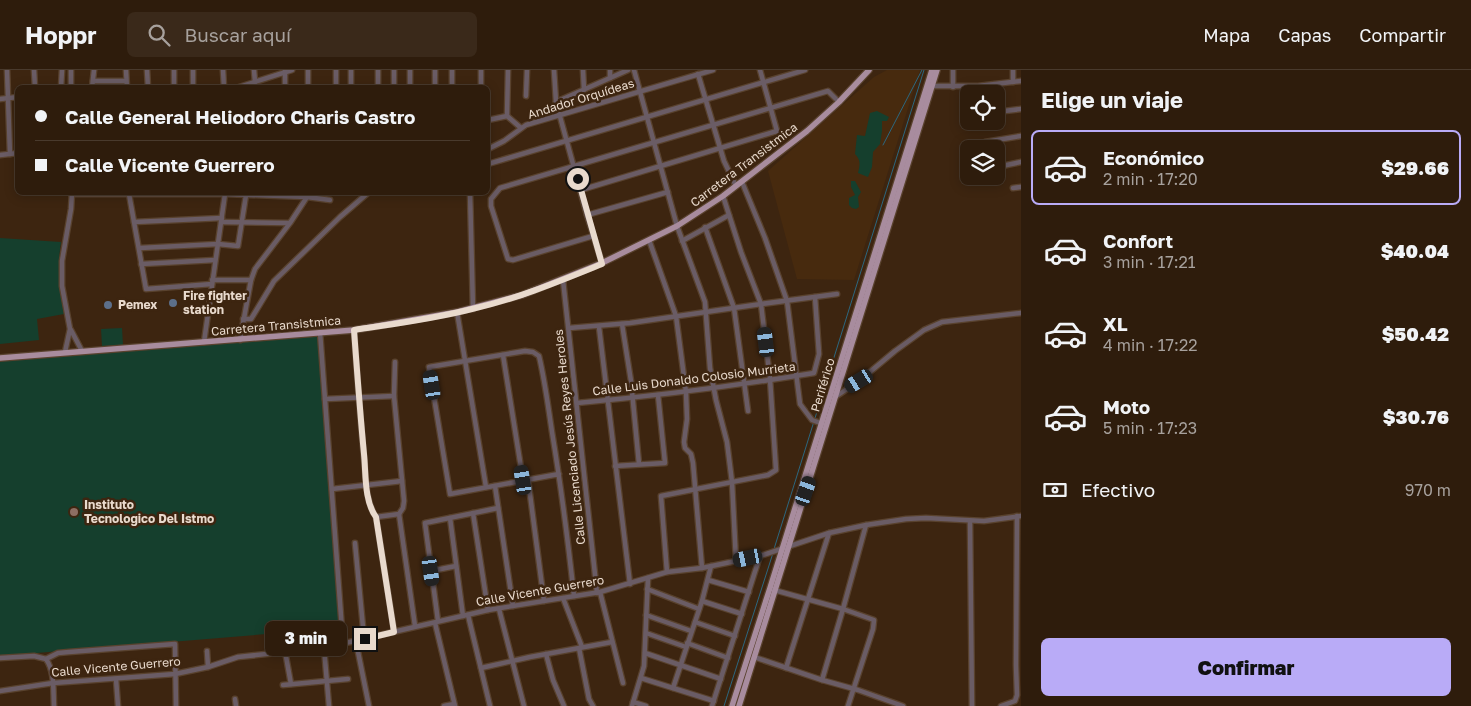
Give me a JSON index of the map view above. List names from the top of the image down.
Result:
{
  "streets": {
    "main road": ["Carretera Transistmica", "Periférico"],
    "street": [
      "Andador Orquídeas",
      "Calle Luis Donaldo Colosio Murrieta",
      "Calle Licenciado Jesús Reyes Heroles",
      "Calle Vicente Guerrero"
    ]
  },
  "crossings": [
    ["Carretera Transistmica", "Calle Licenciado Jesús Reyes Heroles"],
    ["Calle Luis Donaldo Colosio Murrieta", "Calle Licenciado Jesús Reyes Heroles"],
    ["Periférico", "Calle Vicente Guerrero"],
    ["Calle Licenciado Jesús Reyes Heroles", "Calle Vicente Guerrero"]
  ],
  "places": ["Fire fighter station", "Pemex", "Instituto Tecnologico Del Istmo"],
  "page": {
    "header": "Hoppr",
    "search": "Buscar aquí",
    "nav": ["Mapa", "Capas", "Compartir"],
    "heading": "Elige un viaje",
    "banner": ["Calle General Heliodoro Charis Castro", "Calle Vicente Guerrero"],
    "list": [
      {
        "name": "Económico",
        "note": "2 min · 17:20",
        "value": "$29.66"
      },
      {
        "name": "Confort",
        "note": "3 min · 17:21",
        "value": "$40.04"
      },
      {
        "name": "XL",
        "note": "4 min · 17:22",
        "value": "$50.42"
      },
      {
        "name": "Moto",
        "note": "5 min · 17:23",
        "value": "$30.76"
      }
    ],
    "pay": ["Efectivo", "970 m"],
    "bubble": "3 min",
    "buttons": "Confirmar"
  }
}
